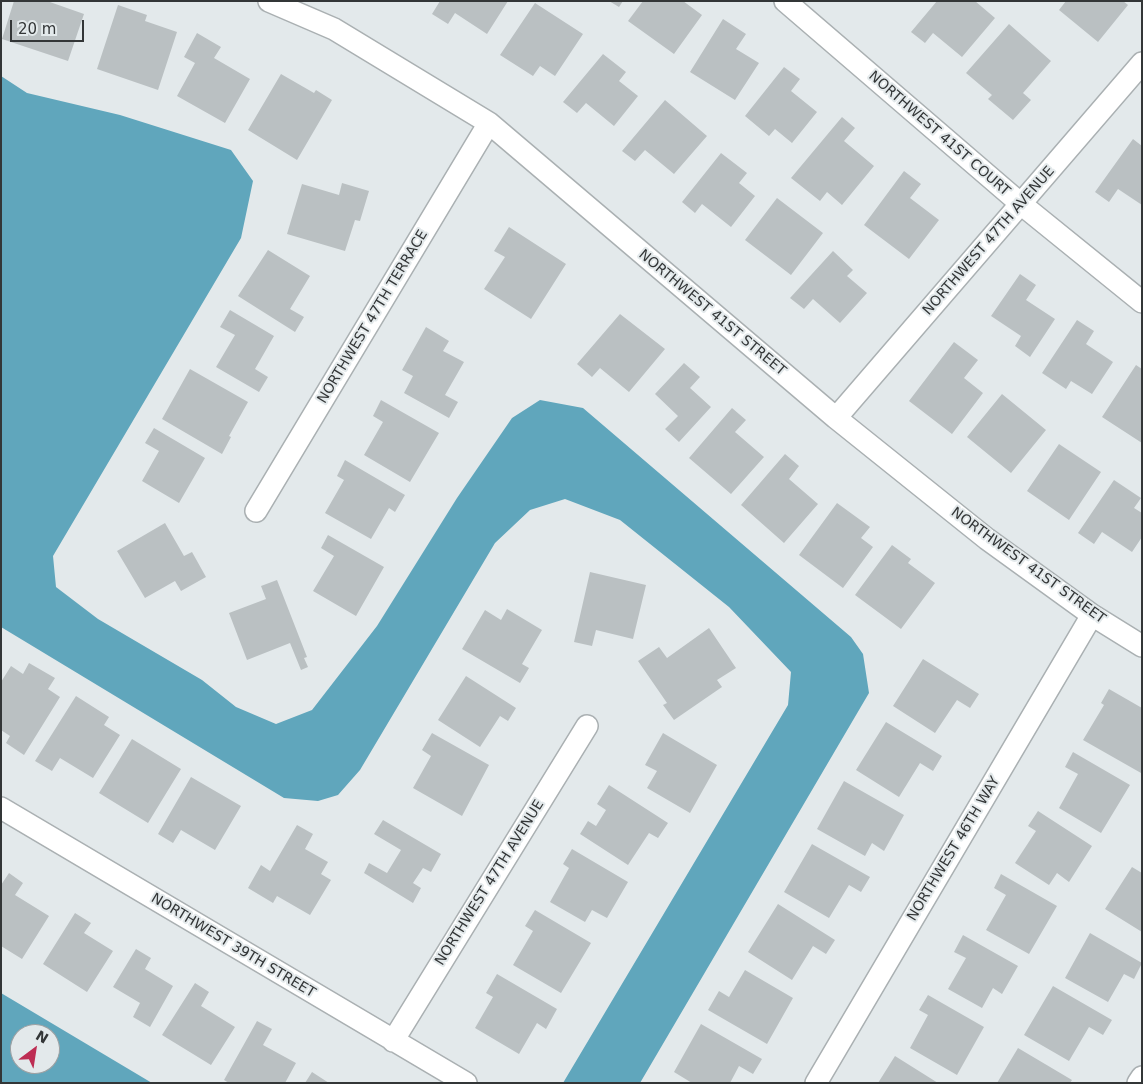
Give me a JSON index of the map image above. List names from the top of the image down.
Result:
{
  "streets": {
    "street": [
      "NORTHWEST 41ST COURT",
      "NORTHWEST 47TH AVENUE",
      "NORTHWEST 41ST STREET",
      "NORTHWEST 47TH TERRACE",
      "NORTHWEST 46TH WAY",
      "NORTHWEST 39TH STREET"
    ]
  },
  "crossings": [
    ["NORTHWEST 41ST COURT", "NORTHWEST 47TH AVENUE"],
    ["NORTHWEST 47TH AVENUE", "NORTHWEST 41ST STREET"],
    ["NORTHWEST 47TH AVENUE", "NORTHWEST 39TH STREET"],
    ["NORTHWEST 41ST STREET", "NORTHWEST 47TH TERRACE"],
    ["NORTHWEST 41ST STREET", "NORTHWEST 46TH WAY"]
  ],
  "scale_bar": "20 m",
  "north": "top right"
}
